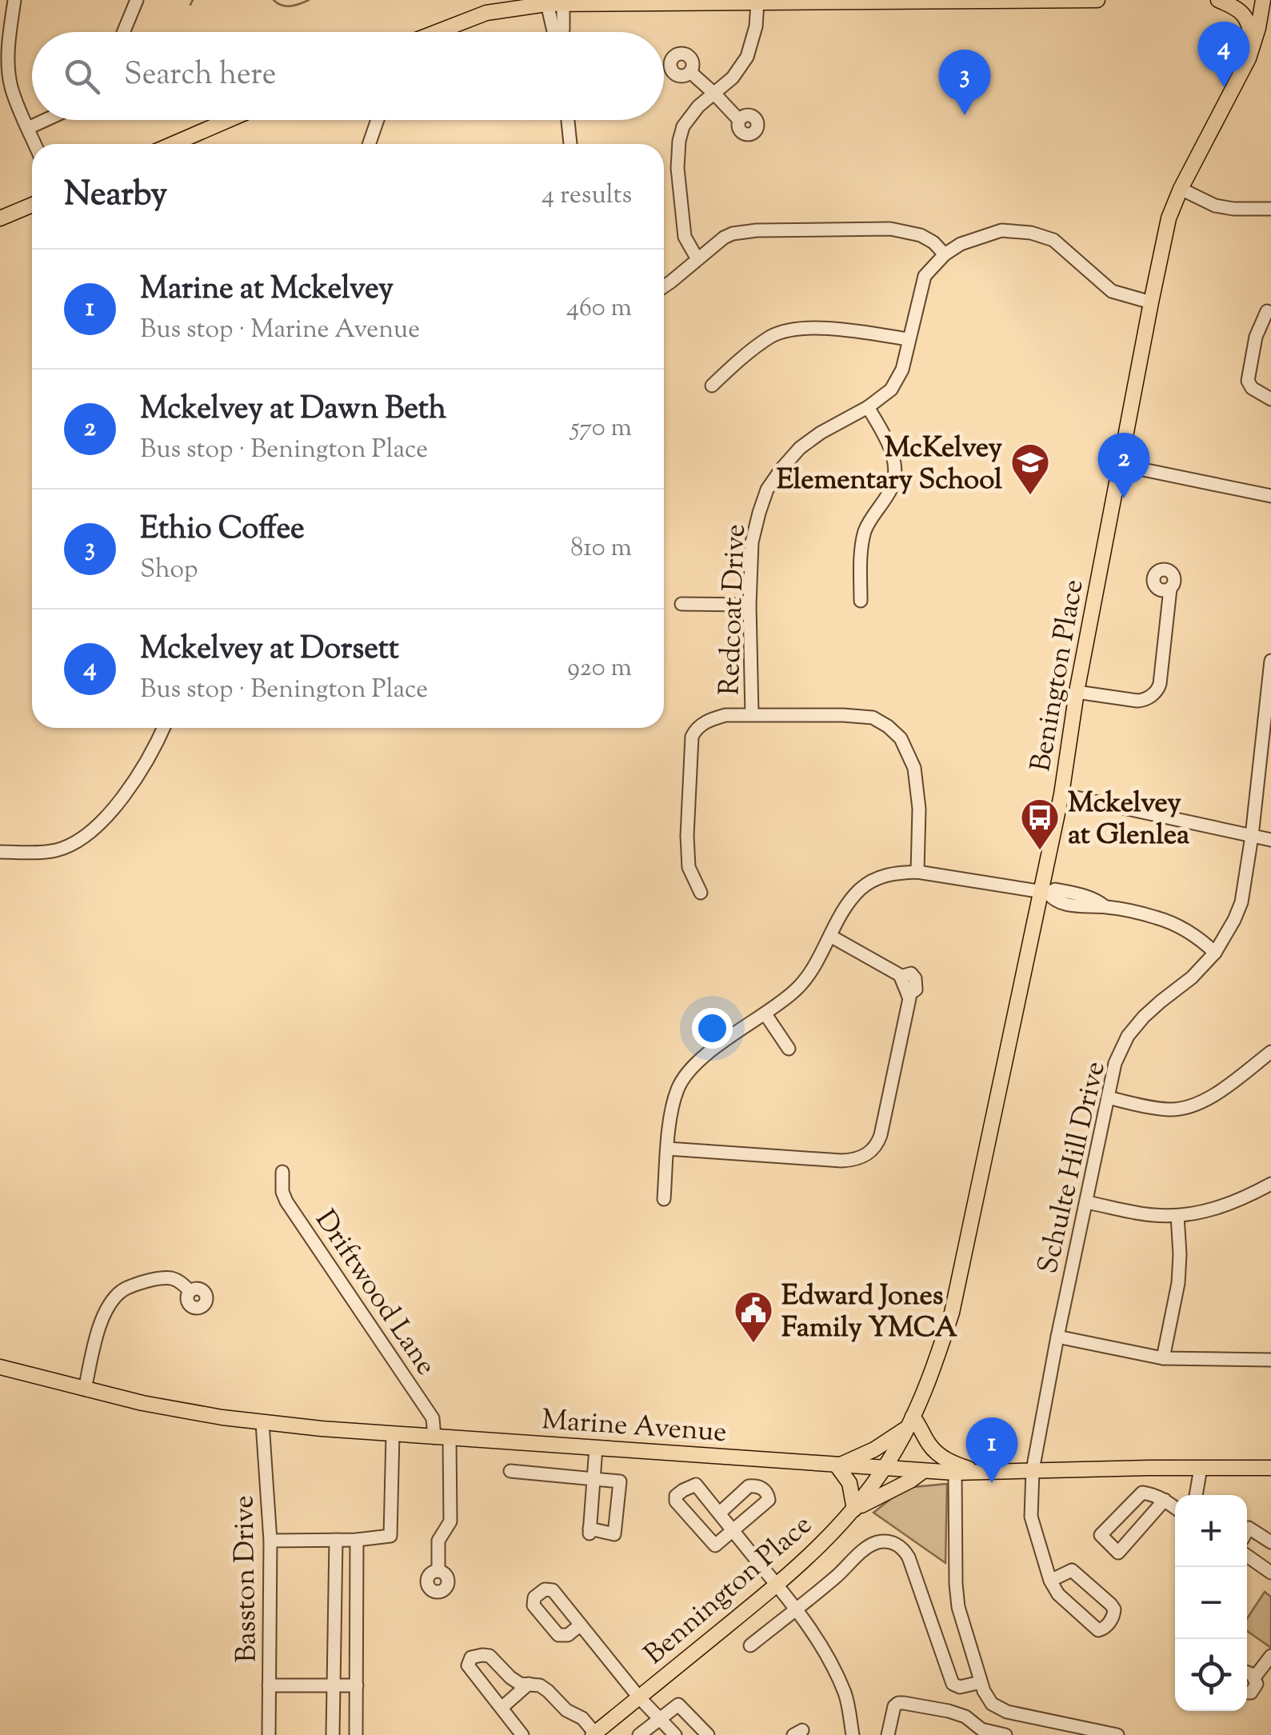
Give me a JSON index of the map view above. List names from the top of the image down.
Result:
{
  "streets": {
    "main road": ["Benington Place", "Marine Avenue", "Bennington Place"],
    "street": [
      "Redcoat Drive",
      "Schulte Hill Drive",
      "Driftwood Lane",
      "Basston Drive"
    ]
  },
  "crossings": [
    ["Redcoat Drive", "Benington Place"],
    ["Benington Place", "Marine Avenue"],
    ["Benington Place", "Bennington Place"],
    ["Schulte Hill Drive", "Marine Avenue"],
    ["Driftwood Lane", "Marine Avenue"],
    ["Marine Avenue", "Basston Drive"],
    ["Marine Avenue", "Bennington Place"]
  ],
  "places": {
    "school or university": ["McKelvey Elementary School"],
    "bus stop": ["Mckelvey at Glenlea"],
    "public building": ["Edward Jones Family YMCA"]
  },
  "page": {
    "pins": [
      "4",
      "3",
      "2",
      "1"
    ],
    "search": "Search here",
    "heading": ["Nearby", "4 results"],
    "list": [
      {
        "mark": "1",
        "name": "Marine at Mckelvey",
        "note": "Bus stop · Marine Avenue",
        "value": "460 m"
      },
      {
        "mark": "2",
        "name": "Mckelvey at Dawn Beth",
        "note": "Bus stop · Benington Place",
        "value": "570 m"
      },
      {
        "mark": "3",
        "name": "Ethio Coffee",
        "note": "Shop",
        "value": "810 m"
      },
      {
        "mark": "4",
        "name": "Mckelvey at Dorsett",
        "note": "Bus stop · Benington Place",
        "value": "920 m"
      }
    ],
    "map_buttons": ["+", "−"]
  }
}
